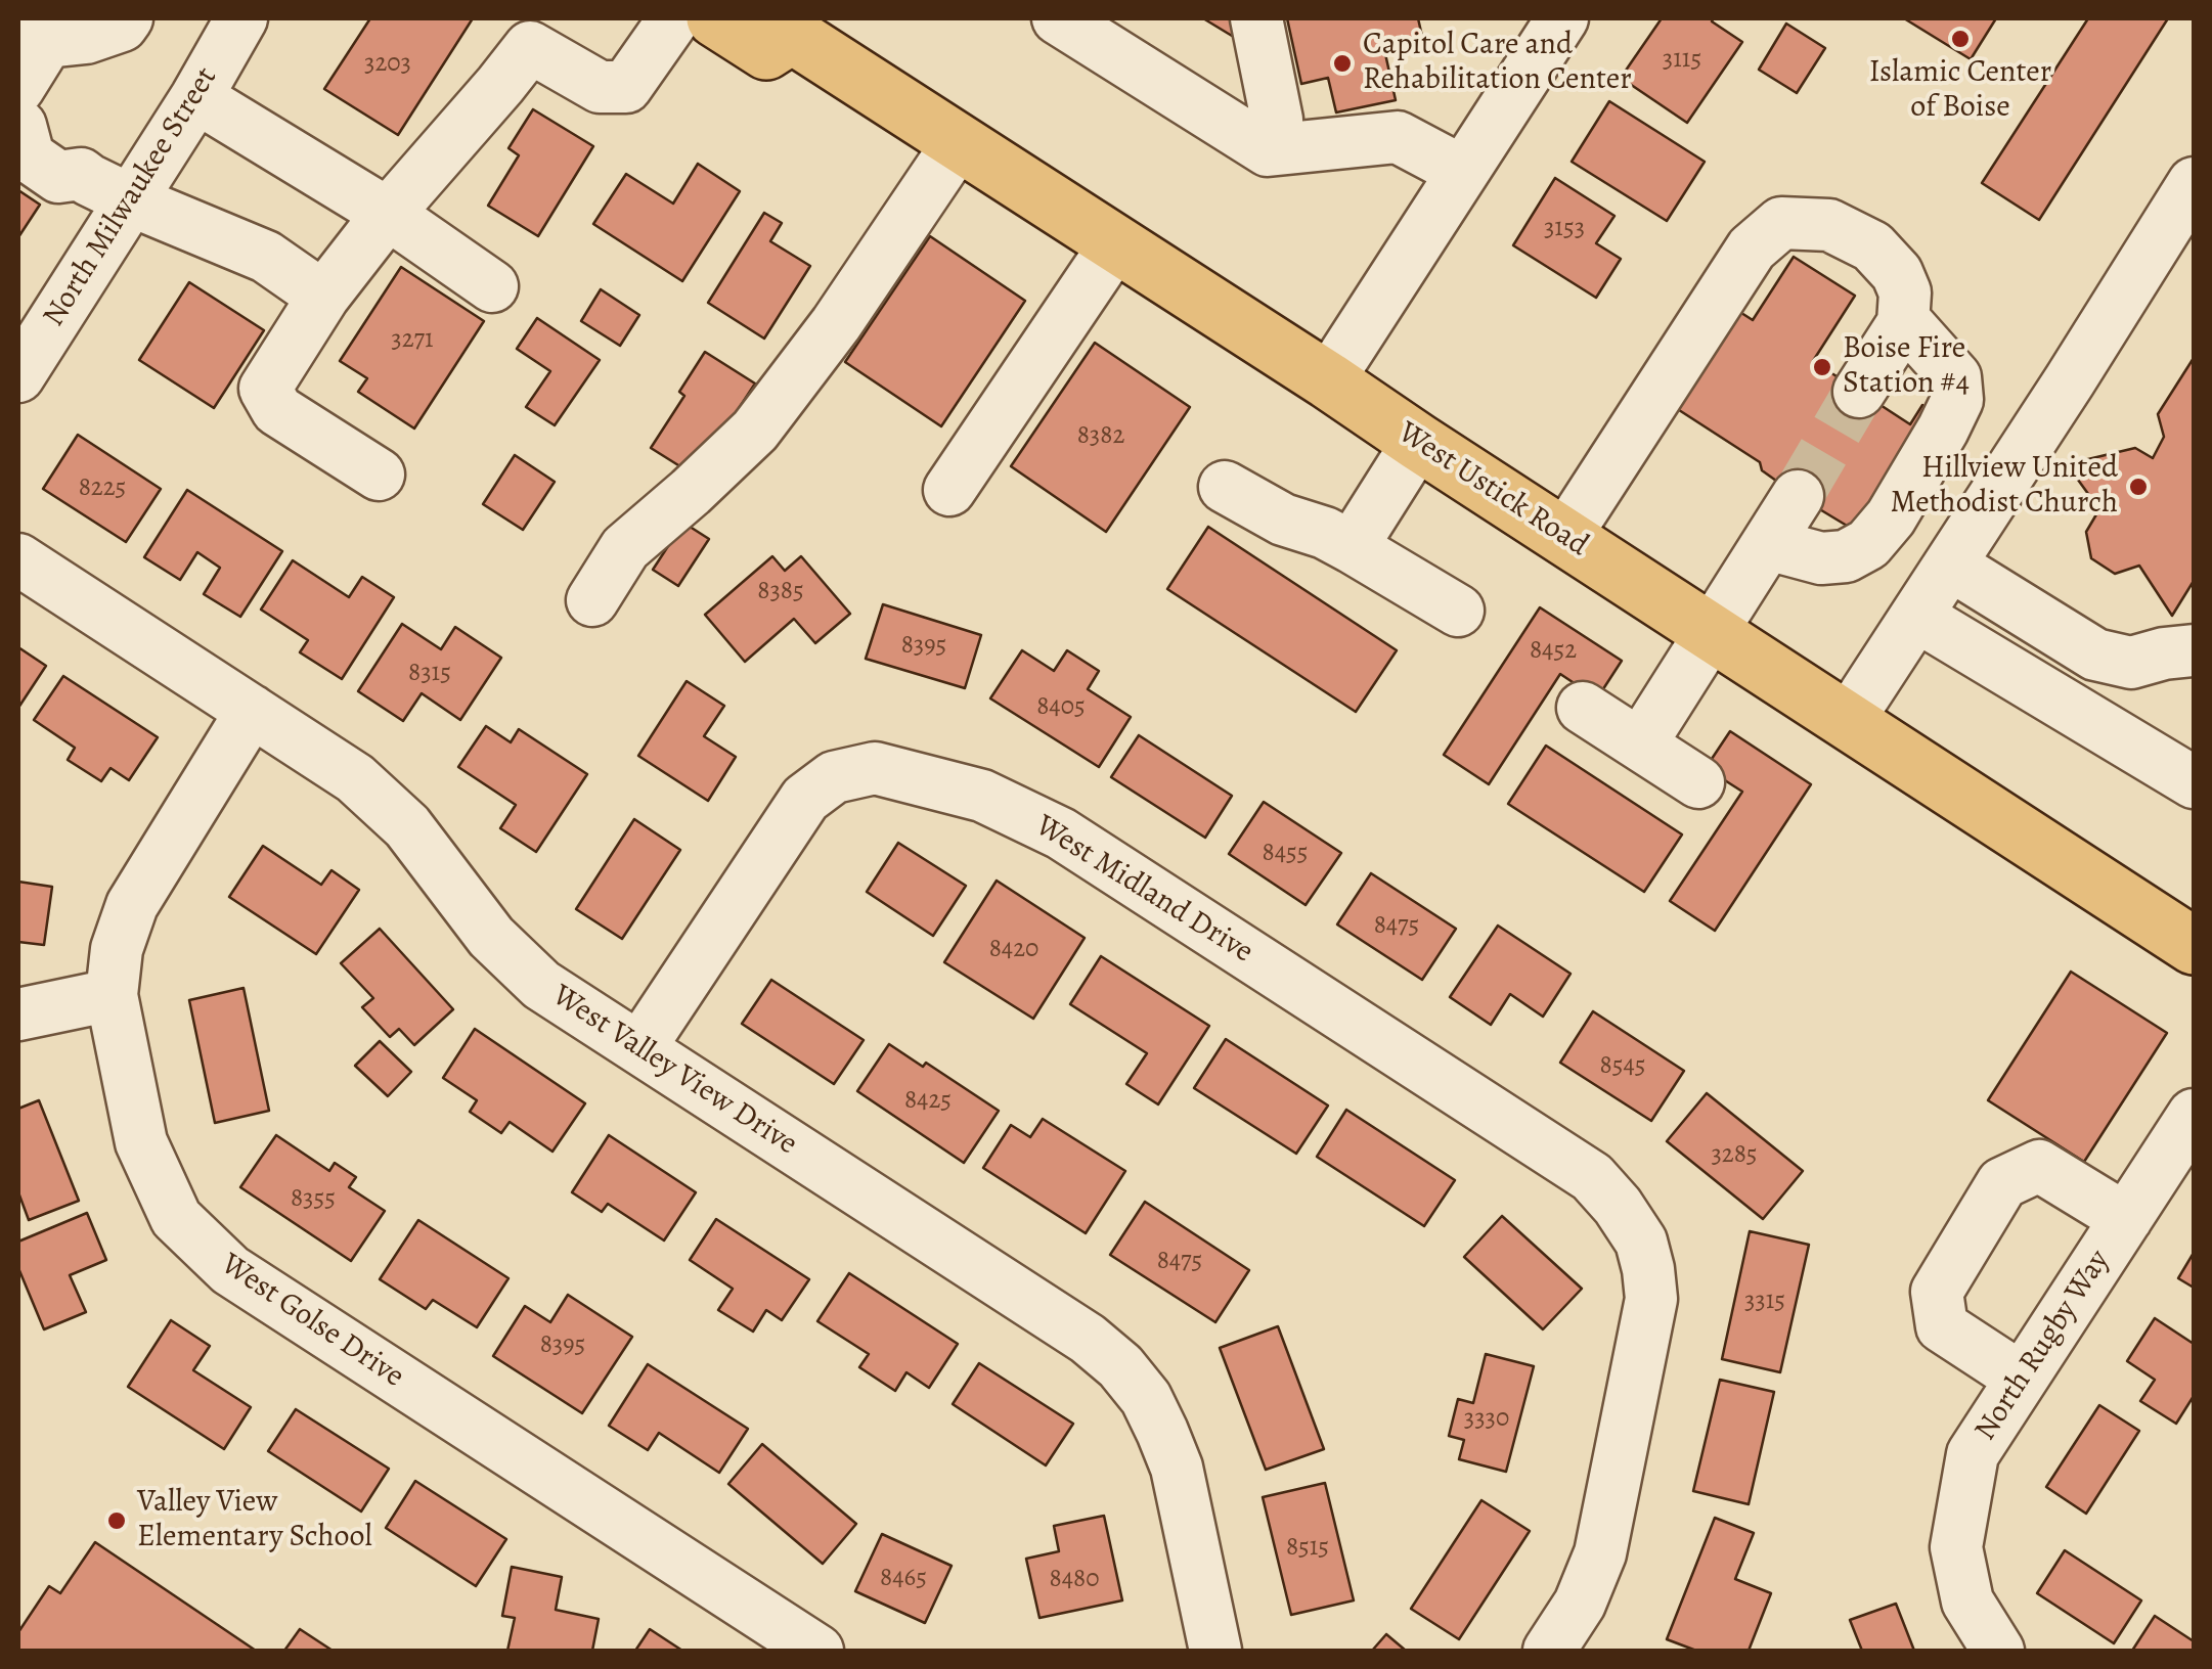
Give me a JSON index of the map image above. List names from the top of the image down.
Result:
{
  "streets": {
    "main road": ["West Ustick Road"],
    "street": [
      "North Milwaukee Street",
      "West Midland Drive",
      "West Valley View Drive",
      "West Golse Drive",
      "North Rugby Way"
    ]
  },
  "crossings": [
    ["West Midland Drive", "West Valley View Drive"],
    ["West Valley View Drive", "West Golse Drive"]
  ],
  "places": [
    "Islamic Center of Boise",
    "Capitol Care and Rehabilitation Center",
    "Boise Fire Station #4",
    "Hillview United Methodist Church",
    "Valley View Elementary School"
  ],
  "house_numbers": [
    "3115",
    "3203",
    "3153",
    "3271",
    "8382",
    "8225",
    "8385",
    "8395",
    "8452",
    "8315",
    "8405",
    "8455",
    "8475",
    "8420",
    "8545",
    "8425",
    "3285",
    "8355",
    "8475",
    "3315",
    "8395",
    "3330",
    "8515",
    "8465",
    "8480"
  ]
}
